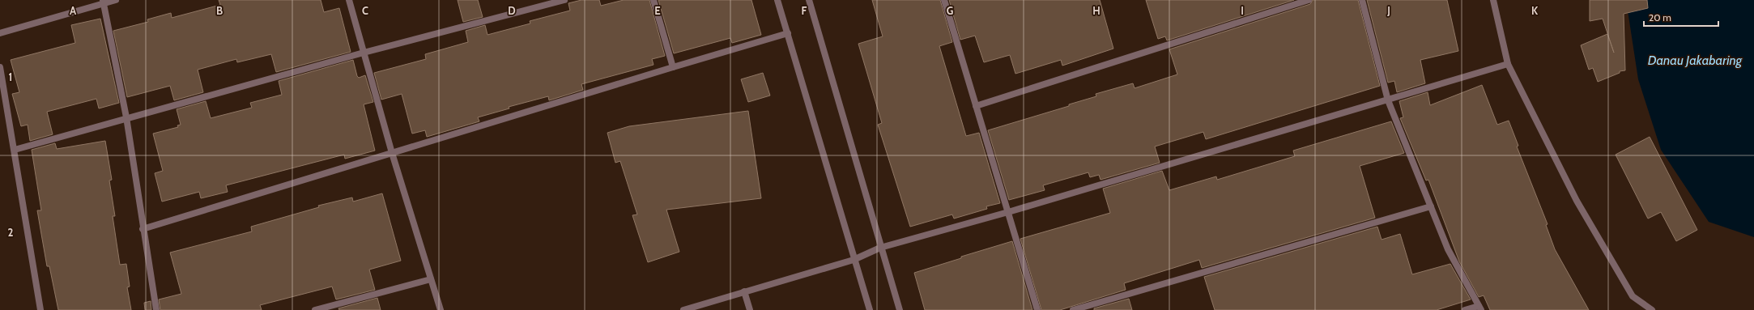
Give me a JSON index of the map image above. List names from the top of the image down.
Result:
{
  "water": ["Danau Jakabaring"],
  "scale_bar": "20 m",
  "grid": {
    "columns": [
      "A",
      "B",
      "C",
      "D",
      "E",
      "F",
      "G",
      "H",
      "I",
      "J",
      "K"
    ],
    "rows": ["1", "2"]
  }
}
